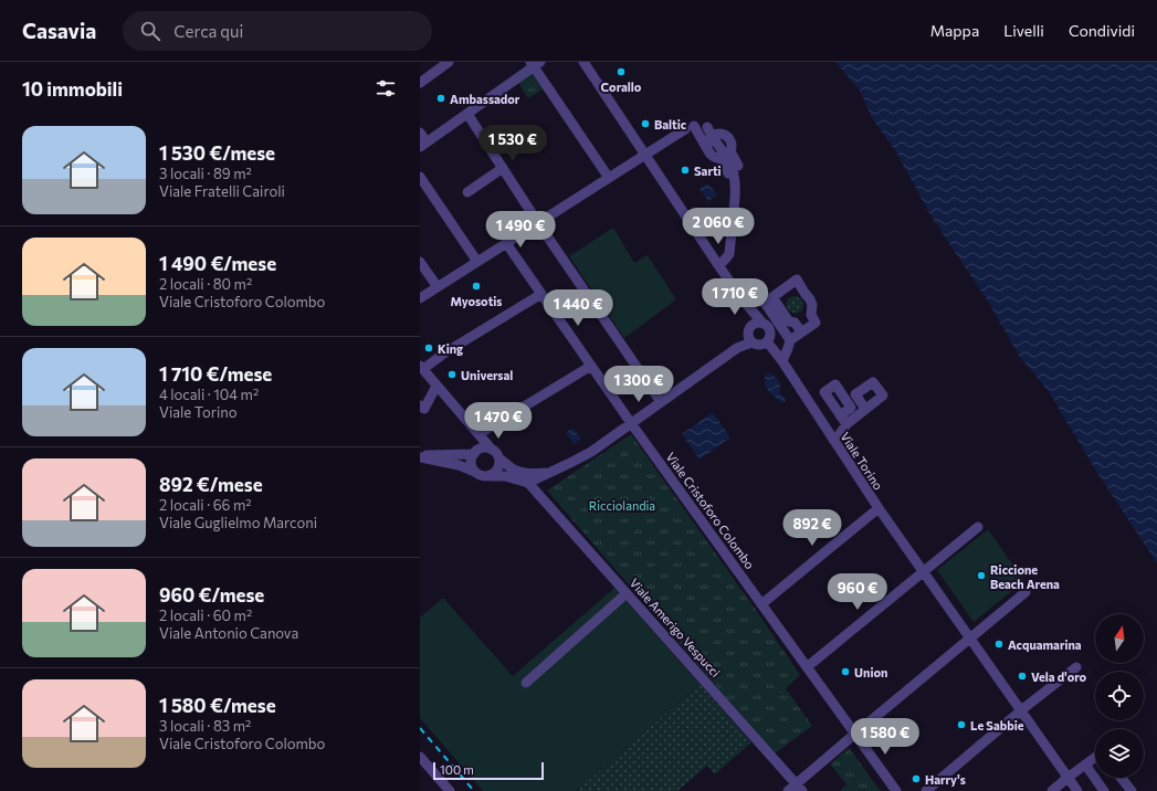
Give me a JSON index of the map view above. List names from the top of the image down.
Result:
{
  "streets": {
    "street": ["Viale Torino", "Viale Cristoforo Colombo", "Viale Amerigo Vespucci"]
  },
  "parks": ["Ricciolandia"],
  "places": [
    "Corallo",
    "Ambassador",
    "Baltic",
    "Sarti",
    "Myosotis",
    "King",
    "Universal",
    "Riccione Beach Arena",
    "Acquamarina",
    "Union",
    "Vela d'oro",
    "Le Sabbie",
    "Harry's"
  ],
  "scale_bar": "100 m",
  "north": "top",
  "page": {
    "header": "Casavia",
    "search": "Cerca qui",
    "nav": ["Mappa", "Livelli", "Condividi"],
    "heading": "10 immobili",
    "list": [
      {
        "name": "1 530 €/mese",
        "note": "3 locali · 89 m² · Viale Fratelli Cairoli"
      },
      {
        "name": "1 490 €/mese",
        "note": "2 locali · 80 m² · Viale Cristoforo Colombo"
      },
      {
        "name": "1 710 €/mese",
        "note": "4 locali · 104 m² · Viale Torino"
      },
      {
        "name": "892 €/mese",
        "note": "2 locali · 66 m² · Viale Guglielmo Marconi"
      },
      {
        "name": "960 €/mese",
        "note": "2 locali · 60 m² · Viale Antonio Canova"
      },
      {
        "name": "1 580 €/mese",
        "note": "3 locali · 83 m² · Viale Cristoforo Colombo"
      }
    ],
    "price": [
      "1 530 €",
      "2 060 €",
      "1 490 €",
      "1 710 €",
      "1 440 €",
      "1 300 €",
      "1 470 €",
      "892 €",
      "960 €",
      "1 580 €"
    ],
    "scale": "100 m"
  }
}
